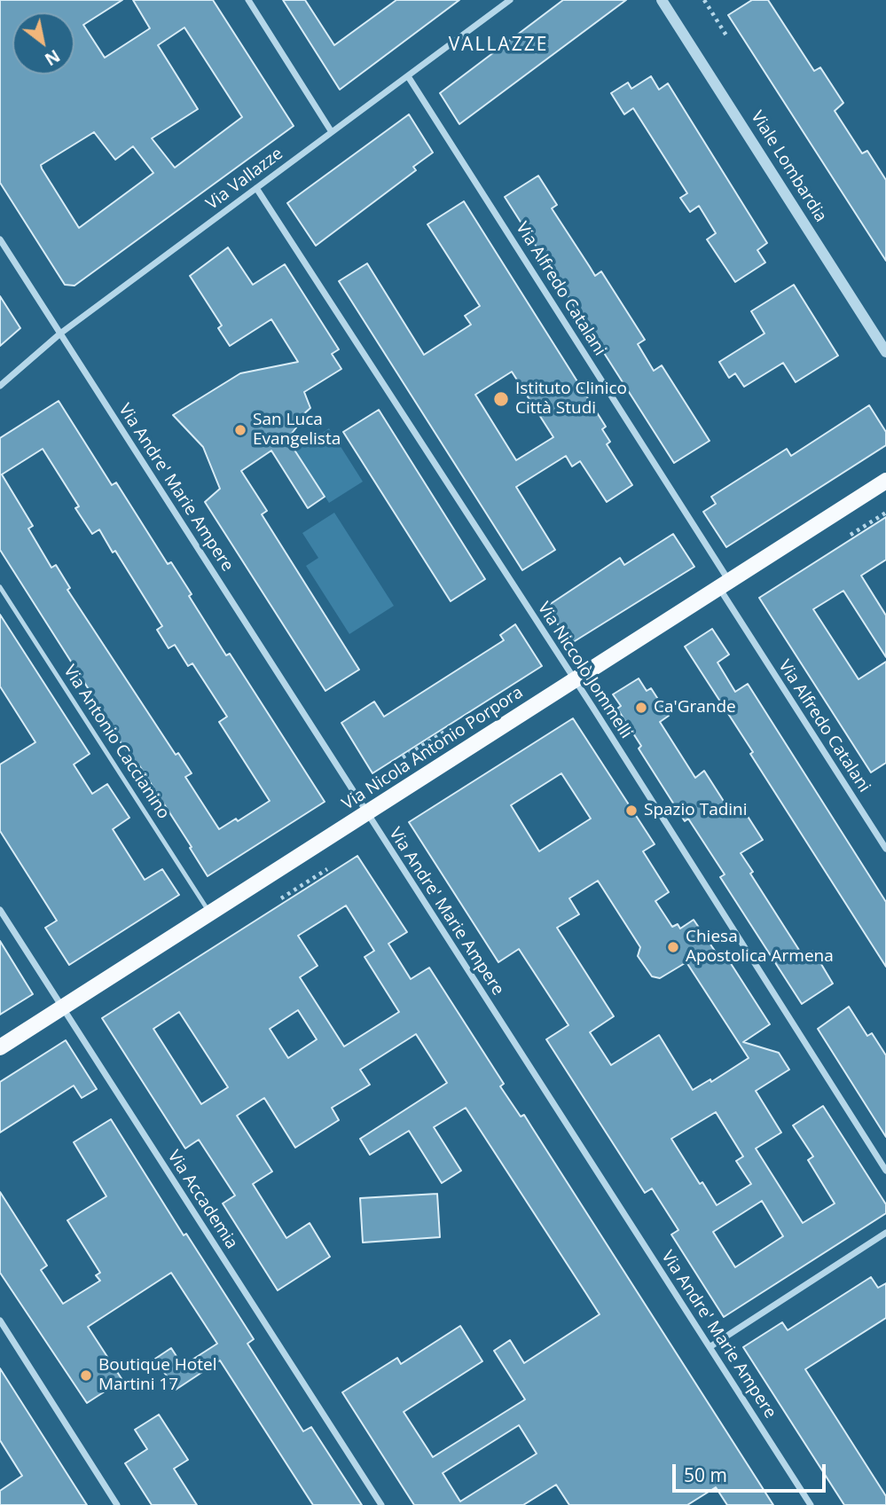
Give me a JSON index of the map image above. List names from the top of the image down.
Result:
{
  "streets": {
    "main road": ["Via Nicola Antonio Porpora"],
    "street": [
      "Viale Lombardia",
      "Via Vallazze",
      "Via Alfredo Catalani",
      "Via Andre' Marie Ampere",
      "Via Niccolò Jommelli",
      "Via Accademia"
    ],
    "lane": ["Via Antonio Caccianino"]
  },
  "crossings": [
    ["Via Vallazze", "Via Alfredo Catalani"],
    ["Via Vallazze", "Via Andre' Marie Ampere"],
    ["Via Vallazze", "Via Niccolò Jommelli"],
    ["Via Alfredo Catalani", "Via Nicola Antonio Porpora"],
    ["Via Andre' Marie Ampere", "Via Nicola Antonio Porpora"],
    ["Via Niccolò Jommelli", "Via Nicola Antonio Porpora"],
    ["Via Antonio Caccianino", "Via Nicola Antonio Porpora"],
    ["Via Nicola Antonio Porpora", "Via Accademia"]
  ],
  "districts": ["VALLAZZE"],
  "places": [
    "Istituto Clinico Città Studi",
    "San Luca Evangelista",
    "Ca'Grande",
    "Spazio Tadini",
    "Chiesa Apostolica Armena",
    "Boutique Hotel Martini 17"
  ],
  "scale_bar": "50 m",
  "north": "bottom right"
}
